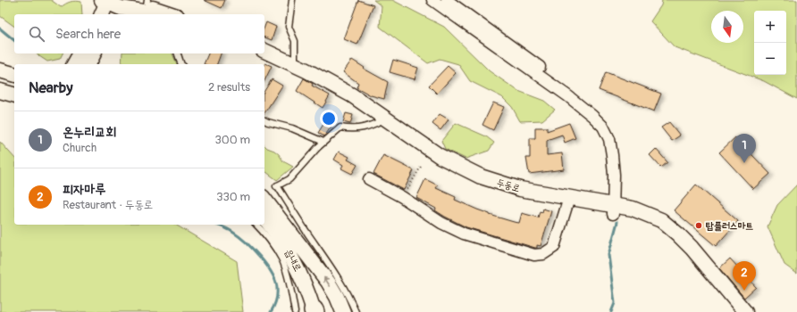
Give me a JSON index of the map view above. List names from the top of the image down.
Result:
{
  "streets": {
    "street": ["두동로", "읍내로"]
  },
  "places": ["탑플러스마트"],
  "north": "bottom",
  "page": {
    "map_buttons": ["+", "−"],
    "search": "Search here",
    "heading": ["Nearby", "2 results"],
    "list": [
      {
        "mark": "1",
        "name": "온누리교회",
        "note": "Church",
        "value": "300 m"
      },
      {
        "mark": "2",
        "name": "피자마루",
        "note": "Restaurant · 두동로",
        "value": "330 m"
      }
    ],
    "pins": ["1", "2"]
  }
}
